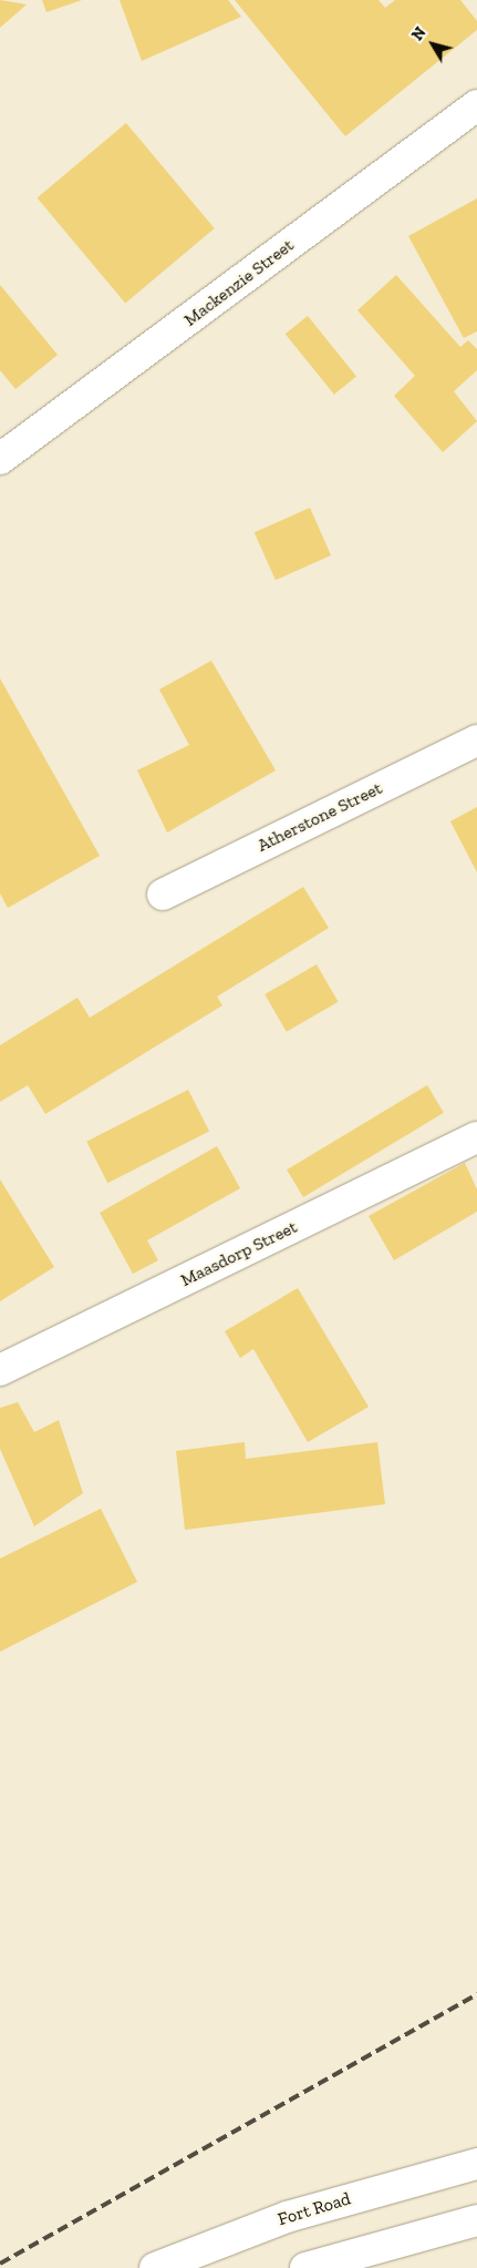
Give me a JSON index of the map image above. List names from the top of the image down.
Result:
{
  "streets": {
    "street": [
      "Mackenzie Street",
      "Atherstone Street",
      "Maasdorp Street",
      "Fort Road"
    ]
  },
  "north": "top left"
}
